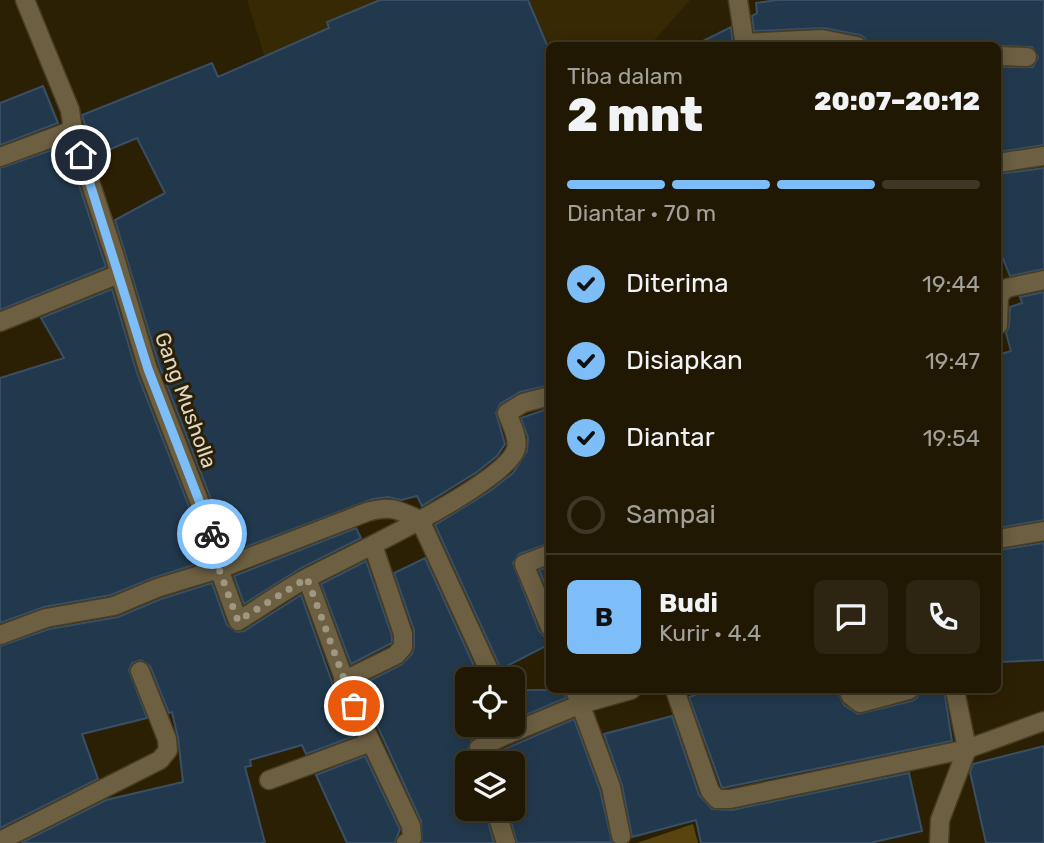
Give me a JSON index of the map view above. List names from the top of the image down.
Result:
{
  "streets": {
    "street": ["Gang Musholla"]
  },
  "page": {
    "heading": ["2 mnt", "Tiba dalam", "20:07–20:12"],
    "panel": ["Budi", "Kurir · 4.4"],
    "bar": "Diantar · 70 m",
    "list": [
      ["Diterima", "19:44"],
      ["Disiapkan", "19:47"],
      ["Diantar", "19:54"],
      "Sampai"
    ],
    "round": "B"
  }
}
